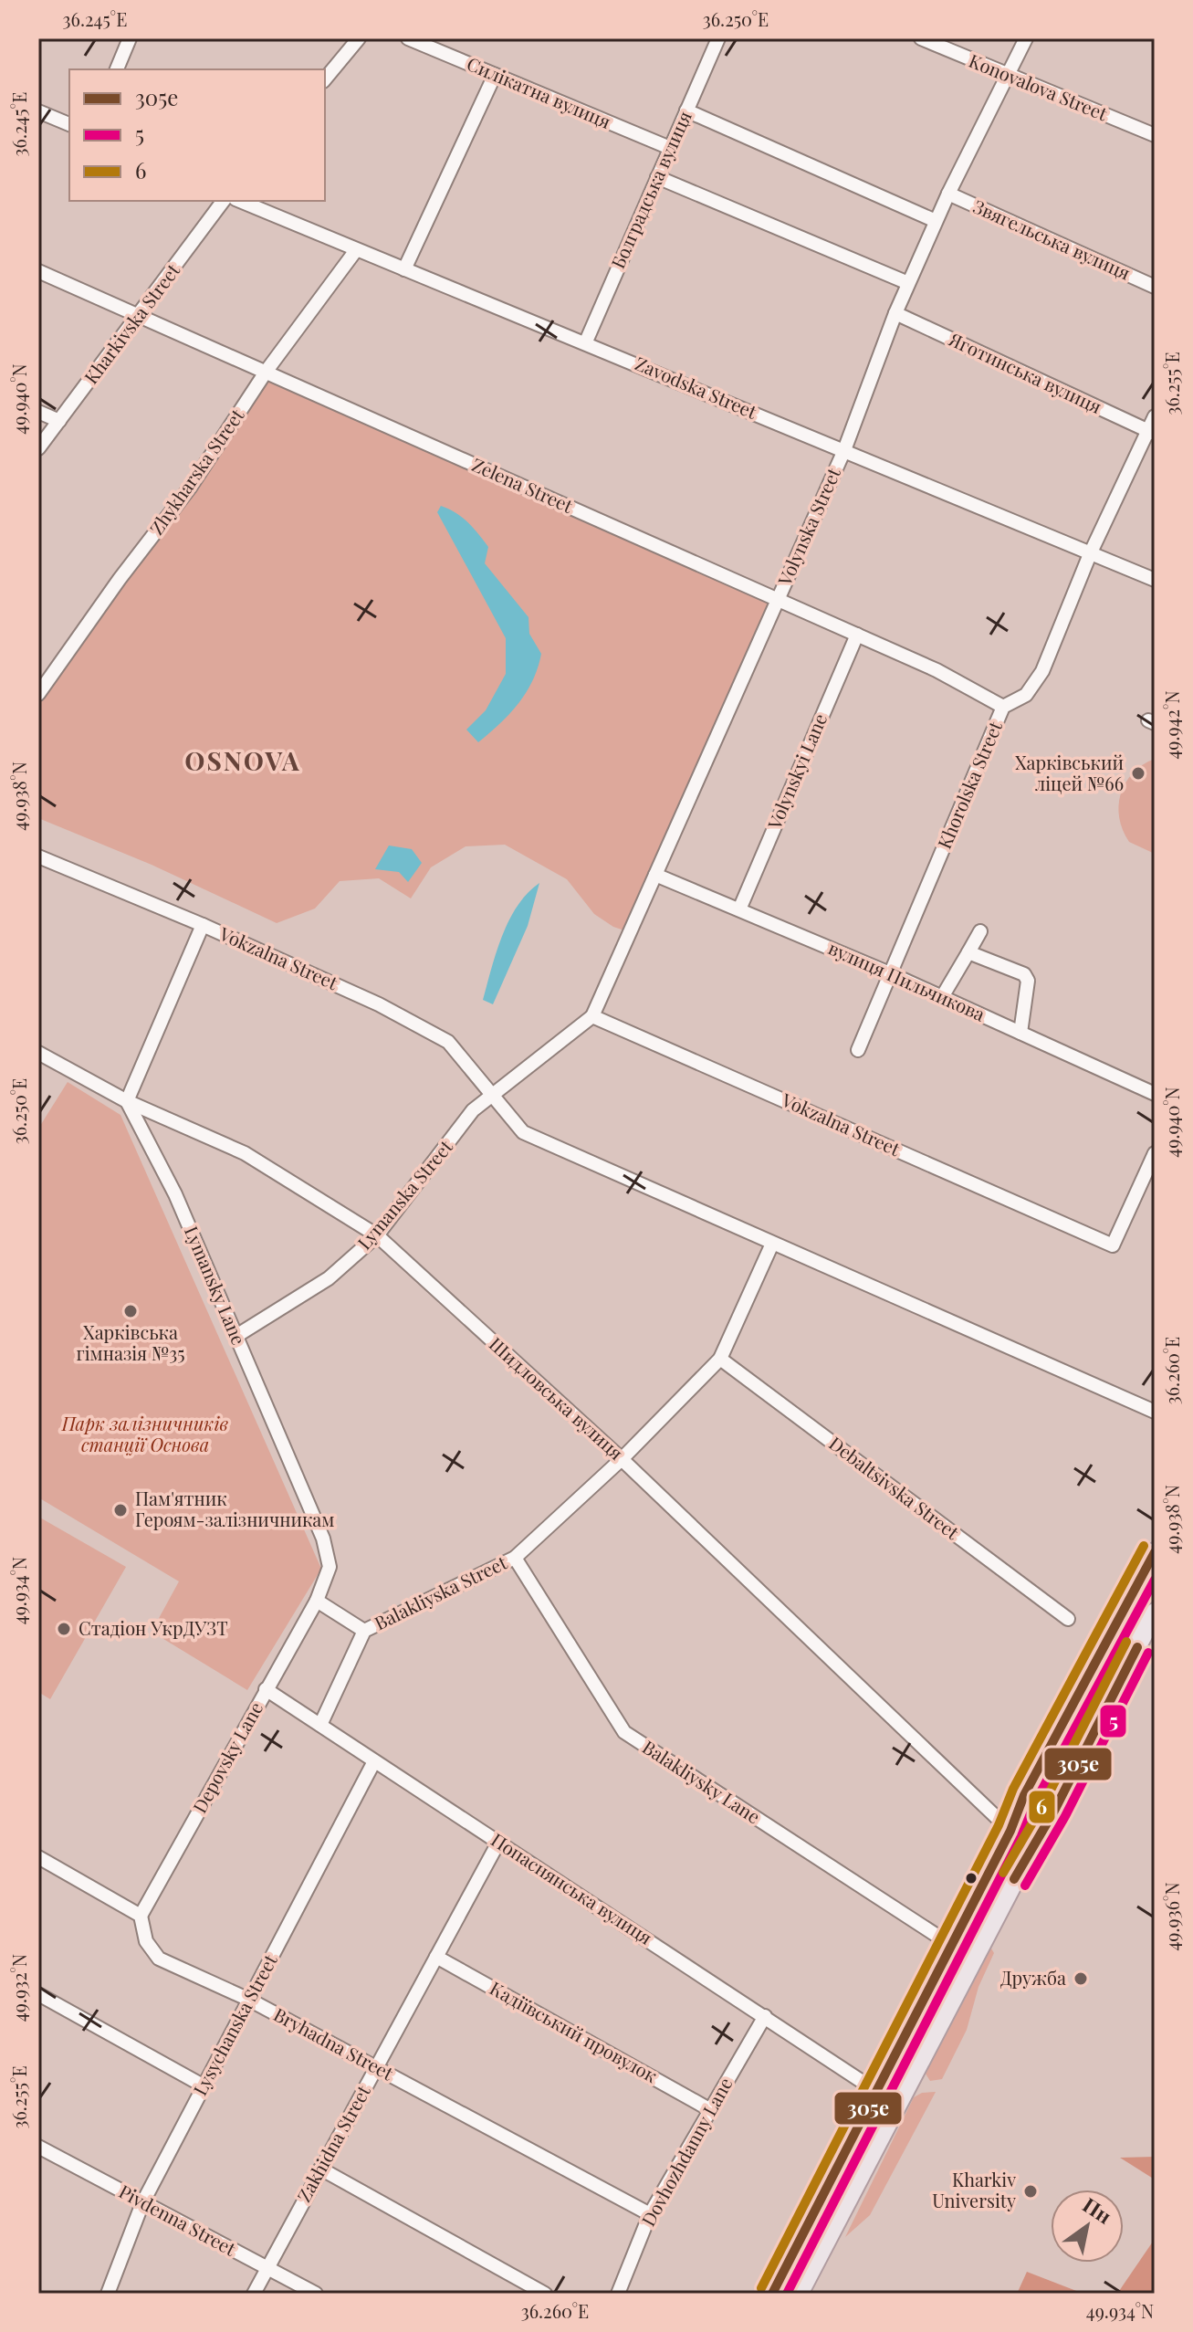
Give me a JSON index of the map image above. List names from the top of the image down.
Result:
{
  "streets": {
    "street": [
      "Konovalova Street",
      "Силікатна вулиця",
      "Болградська вулиця",
      "Звягельська вулиця",
      "Kharkivska Street",
      "Яготинська вулиця",
      "Zavodska Street",
      "Zhykharska Street",
      "Zelena Street",
      "Volynska Street",
      "Volynskyi Lane",
      "Khorolska Street",
      "Vokzalna Street",
      "вулиця Пильчикова",
      "Lymanska Street",
      "Lymansky Lane",
      "Шидловська вулиця",
      "Debaltsivska Street",
      "Balakliyska Street",
      "Depovsky Lane",
      "Balakliysky Lane",
      "Попаснянська вулиця",
      "Lysychanska Street",
      "Кадіївський провулок",
      "Bryhadna Street",
      "Zakhidna Street",
      "Dovhozhdanny Lane",
      "Pivdenna Street"
    ]
  },
  "crossings": [
    ["Konovalova Street", "Volynska Street"],
    ["Силікатна вулиця", "Болградська вулиця"],
    ["Болградська вулиця", "Zavodska Street"],
    ["Звягельська вулиця", "Volynska Street"],
    ["Kharkivska Street", "Zelena Street"],
    ["Яготинська вулиця", "Volynska Street"],
    ["Яготинська вулиця", "Khorolska Street"],
    ["Zavodska Street", "Zhykharska Street"],
    ["Zavodska Street", "Volynska Street"],
    ["Zavodska Street", "Khorolska Street"],
    ["Zhykharska Street", "Zelena Street"],
    ["Zelena Street", "Volynska Street"],
    ["Zelena Street", "Volynskyi Lane"],
    ["Zelena Street", "Khorolska Street"],
    ["Volynska Street", "Vokzalna Street"],
    ["Volynska Street", "вулиця Пильчикова"],
    ["Volynskyi Lane", "вулиця Пильчикова"],
    ["Khorolska Street", "вулиця Пильчикова"],
    ["Vokzalna Street", "Lymanska Street"],
    ["Vokzalna Street", "Balakliyska Street"],
    ["Lymanska Street", "Lymansky Lane"],
    ["Lymanska Street", "Шидловська вулиця"],
    ["Lymansky Lane", "Шидловська вулиця"],
    ["Lymansky Lane", "Depovsky Lane"],
    ["Шидловська вулиця", "Balakliyska Street"],
    ["Debaltsivska Street", "Balakliyska Street"],
    ["Balakliyska Street", "Balakliysky Lane"],
    ["Balakliyska Street", "Попаснянська вулиця"],
    ["Depovsky Lane", "Попаснянська вулиця"],
    ["Depovsky Lane", "Bryhadna Street"],
    ["Попаснянська вулиця", "Lysychanska Street"],
    ["Попаснянська вулиця", "Zakhidna Street"],
    ["Попаснянська вулиця", "Dovhozhdanny Lane"],
    ["Lysychanska Street", "Bryhadna Street"],
    ["Lysychanska Street", "Pivdenna Street"],
    ["Кадіївський провулок", "Zakhidna Street"],
    ["Кадіївський провулок", "Dovhozhdanny Lane"],
    ["Bryhadna Street", "Zakhidna Street"],
    ["Bryhadna Street", "Dovhozhdanny Lane"],
    ["Zakhidna Street", "Pivdenna Street"]
  ],
  "districts": ["OSNOVA"],
  "parks": ["Парк залізничників станції Основа"],
  "places": [
    "Харківський ліцей №66",
    "Харківська гімназія №35",
    "Пам'ятник Героям-залізничникам",
    "Стадіон УкрДУЗТ",
    "Дружба",
    "Kharkiv University"
  ],
  "lines": ["transit line 6", "transit line 305e", "transit line 5"],
  "legend": ["305e", "5", "6"],
  "north": "top right",
  "coordinates": [
    "36.245°E",
    "36.250°E",
    "36.255°E",
    "49.940°N",
    "49.942°N",
    "49.938°N",
    "36.260°E",
    "49.934°N",
    "49.936°N",
    "49.932°N"
  ]
}
